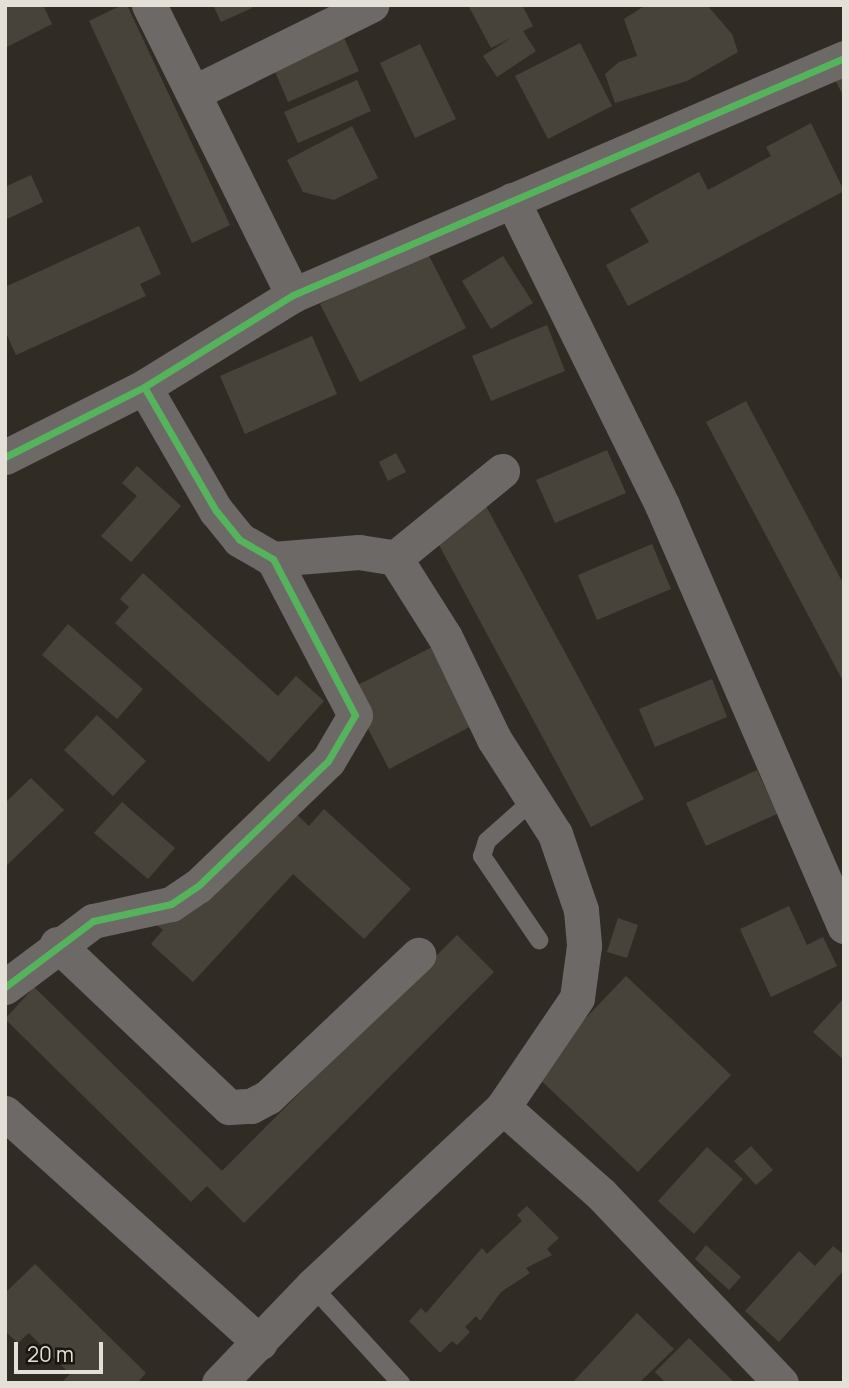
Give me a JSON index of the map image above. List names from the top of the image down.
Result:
{
  "scale_bar": "20 m"
}
